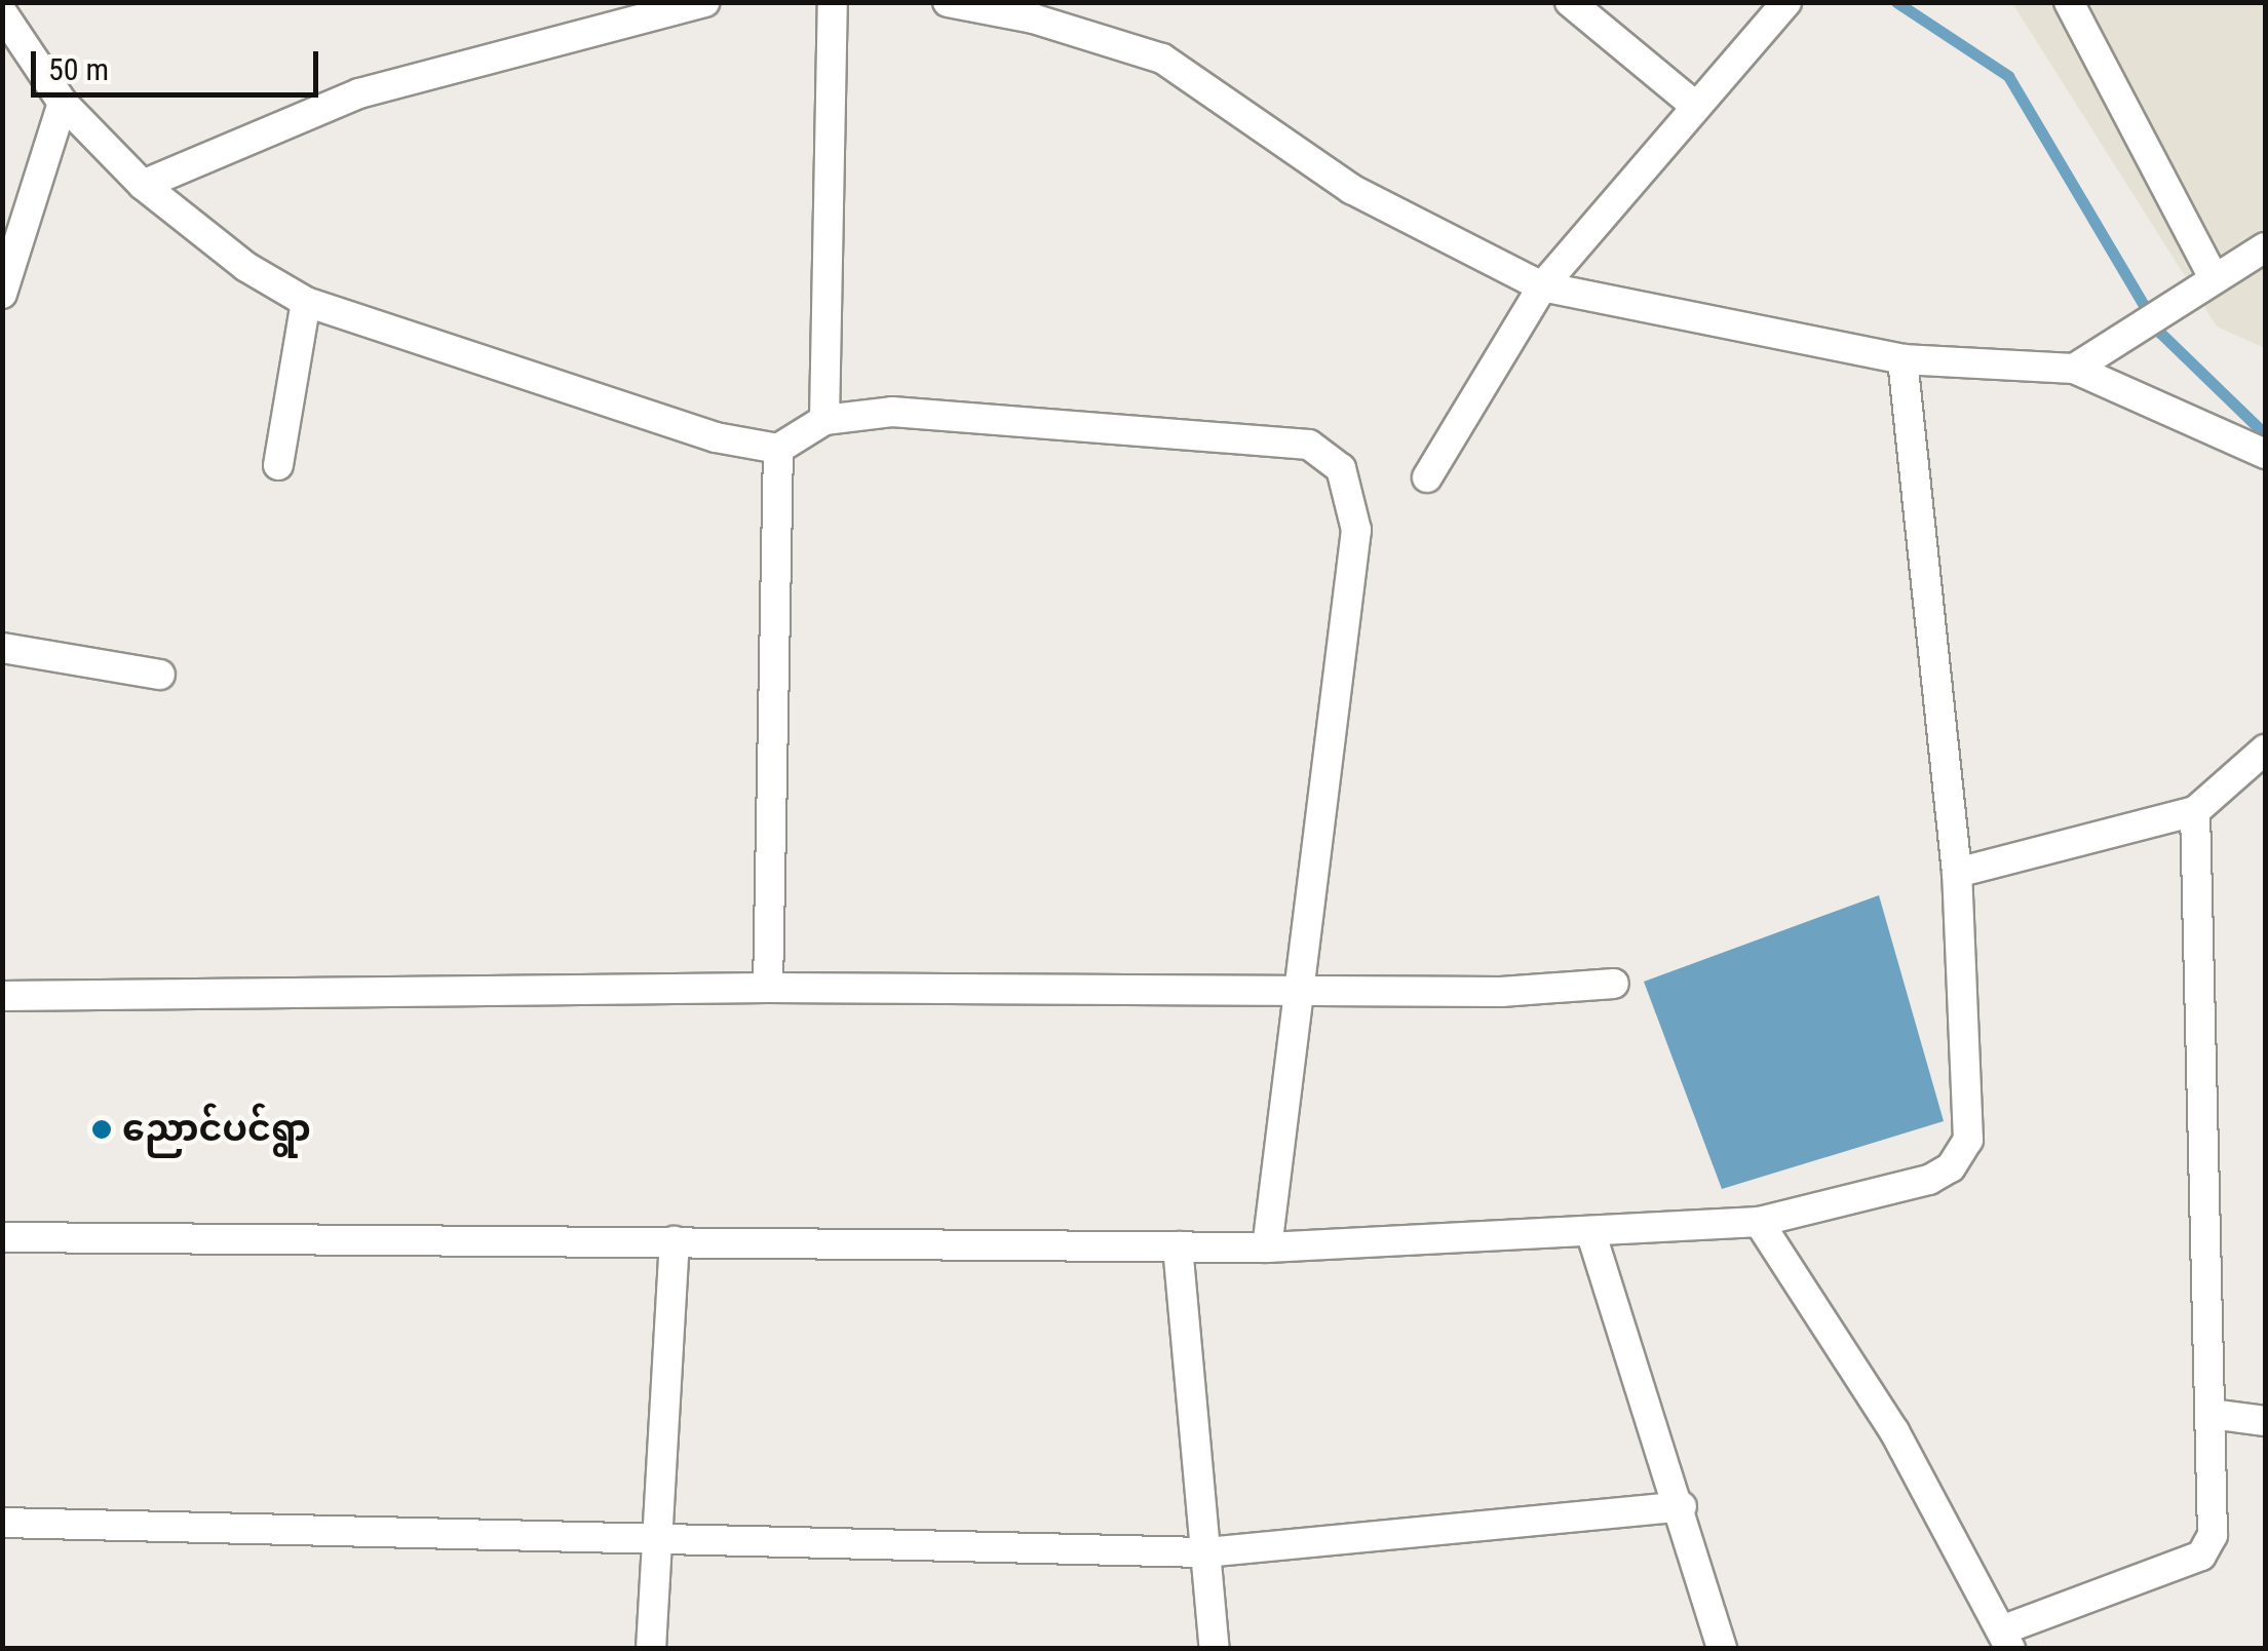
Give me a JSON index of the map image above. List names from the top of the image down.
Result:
{
  "places": ["ညောင်ပင်ရွာ"],
  "scale_bar": "50 m"
}
